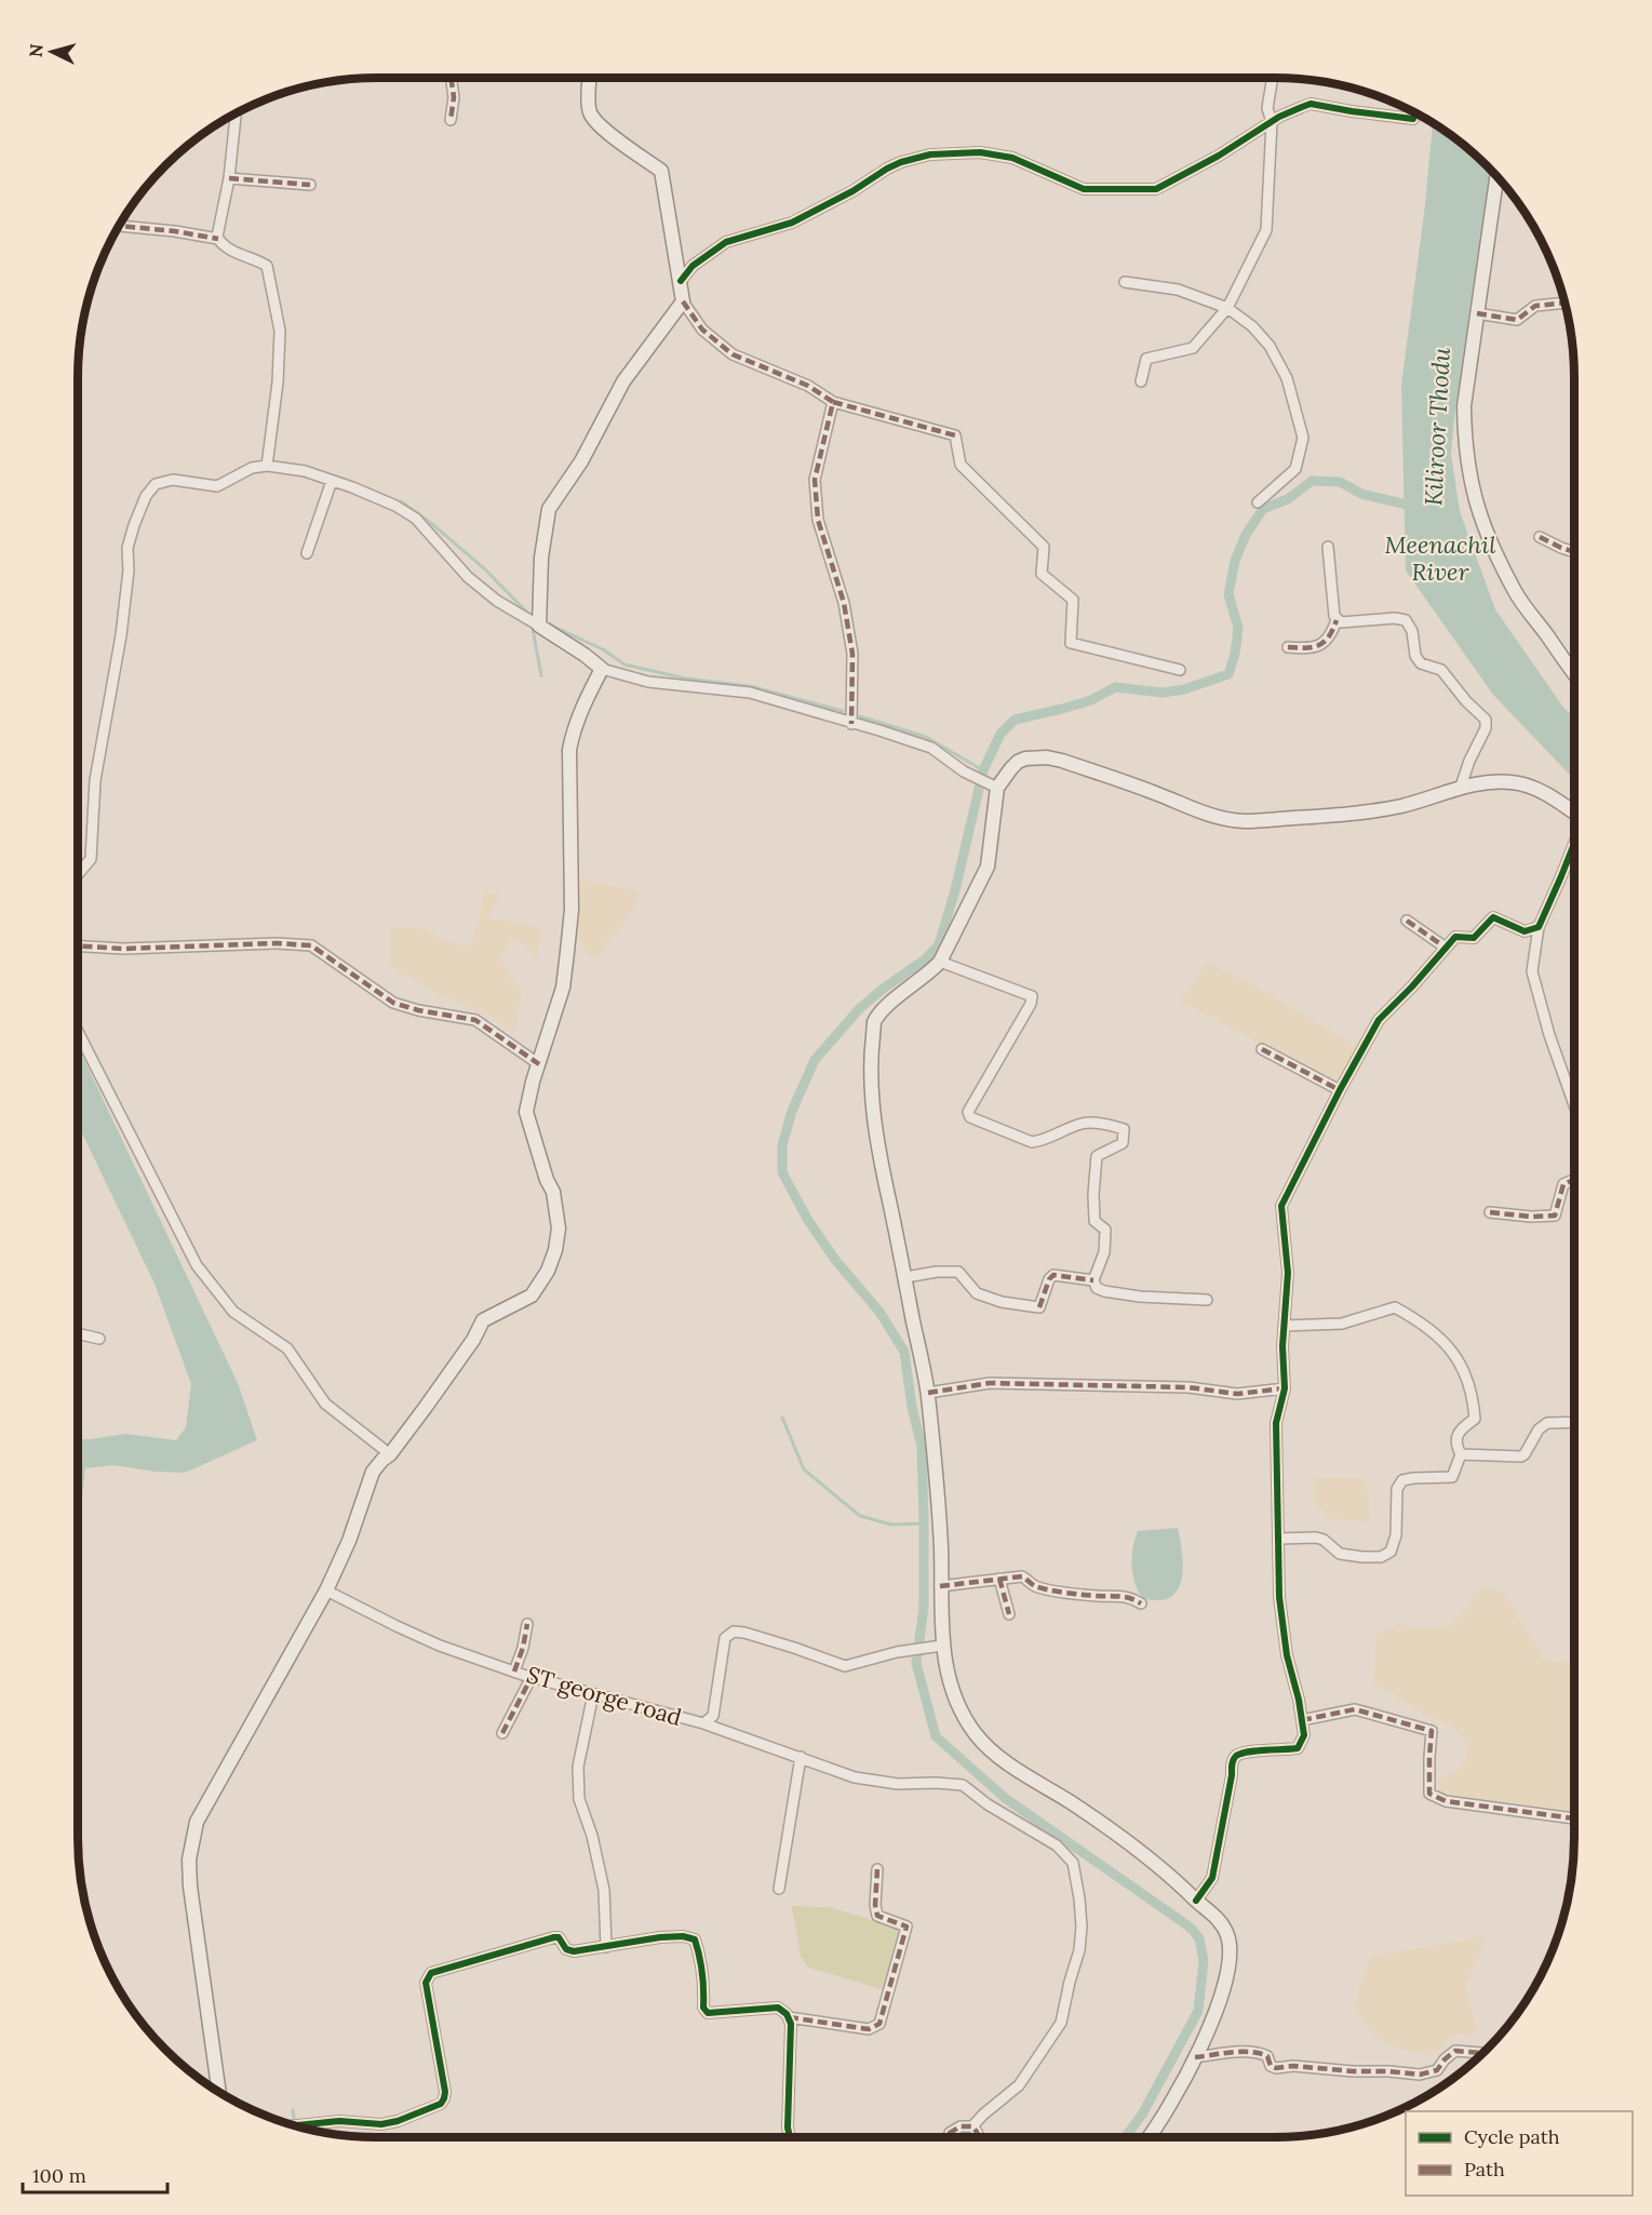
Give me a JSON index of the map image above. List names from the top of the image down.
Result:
{
  "streets": {
    "street": ["ST george road"]
  },
  "water": ["Kiliroor Thodu", "Meenachil River"],
  "legend": ["Cycle path", "Path"],
  "scale_bar": "100 m",
  "north": "left"
}
